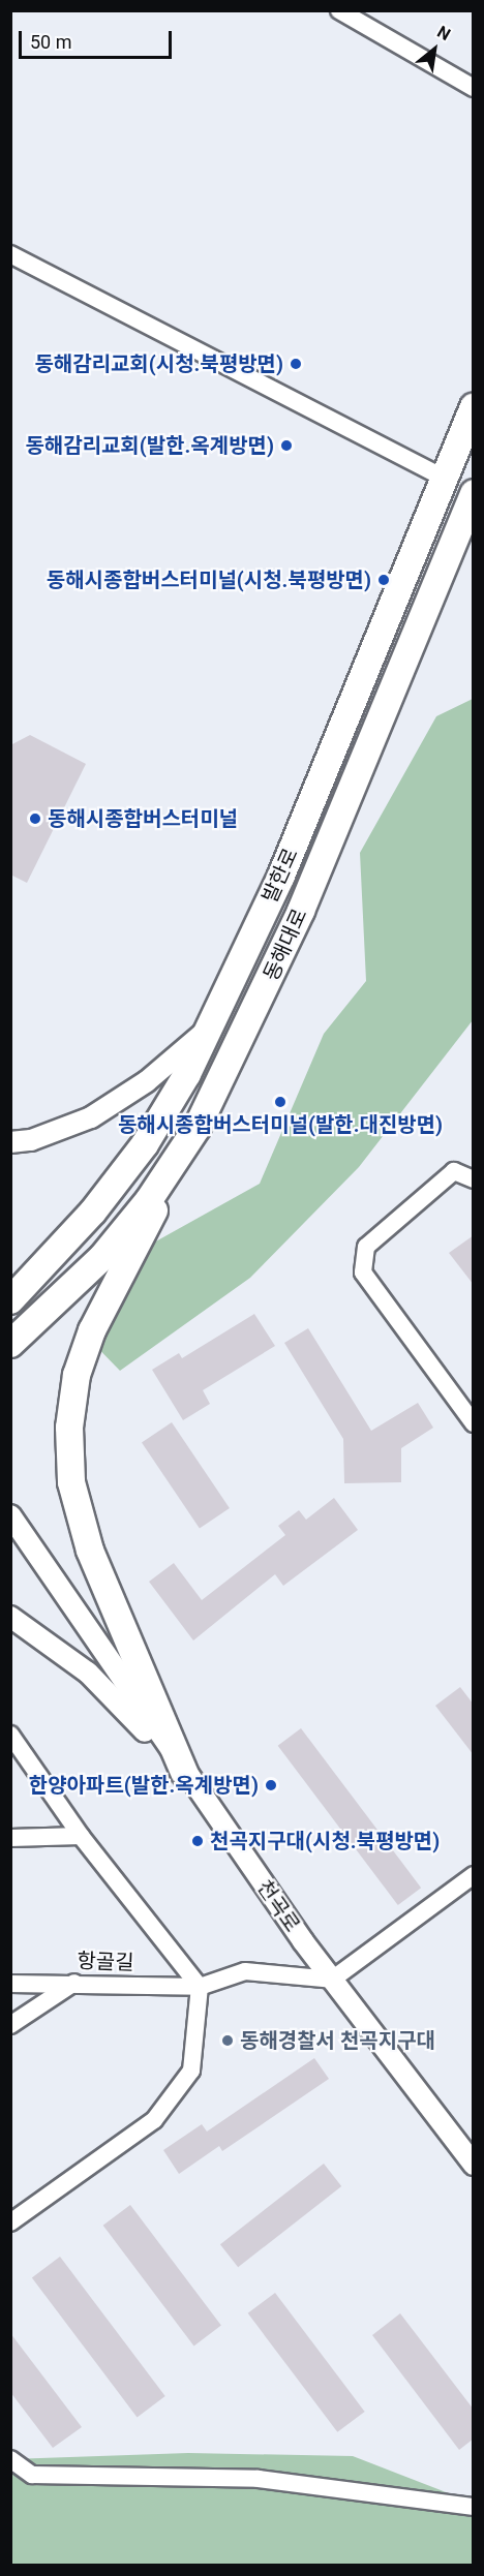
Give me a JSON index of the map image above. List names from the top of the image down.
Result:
{
  "streets": {
    "main road": ["발한로", "동해대로"],
    "street": ["천곡로", "항골길"]
  },
  "places": [
    "동해감리교회(시청.북평방면)",
    "동해감리교회(발한.옥계방면)",
    "동해시종합버스터미널(시청.북평방면)",
    "동해시종합버스터미널",
    "동해시종합버스터미널(발한.대진방면)",
    "한양아파트(발한.옥계방면)",
    "천곡지구대(시청.북평방면)",
    "동해경찰서 천곡지구대"
  ],
  "scale_bar": "50 m",
  "north": "top right"
}
